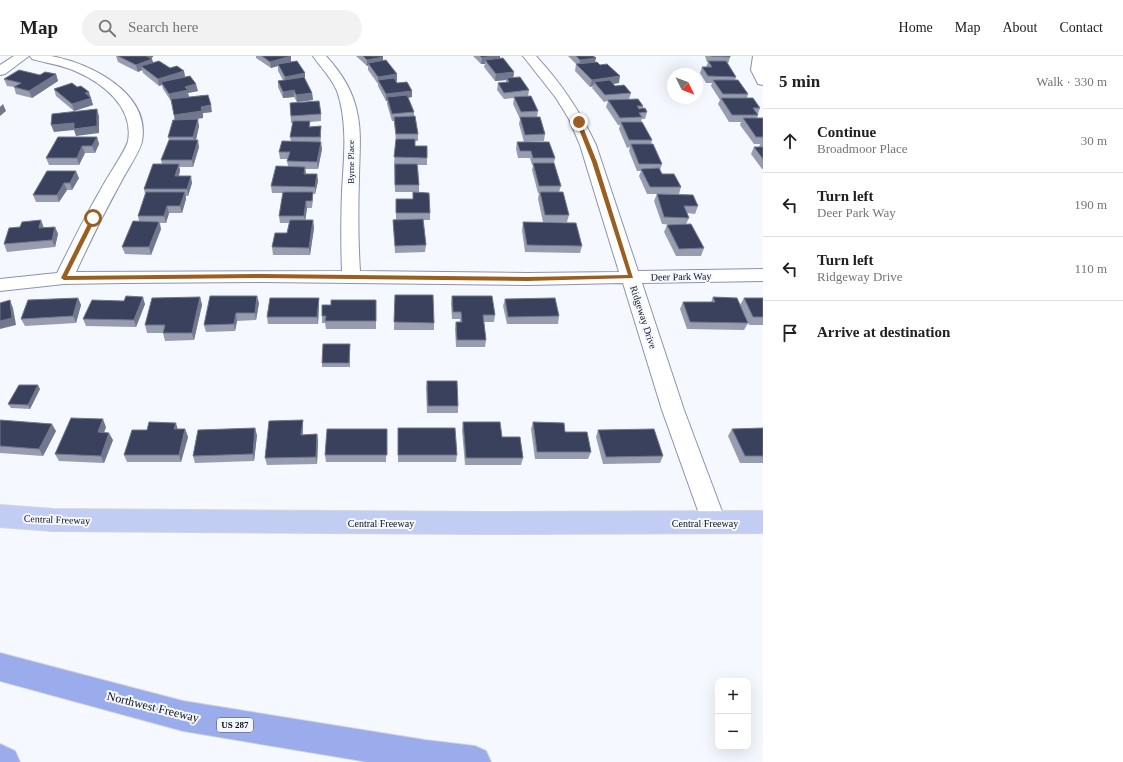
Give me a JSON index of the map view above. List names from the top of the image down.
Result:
{
  "streets": {
    "highway": ["Northwest Freeway", "US 287"],
    "main road": ["Central Freeway"],
    "street": ["Byrne Place", "Deer Park Way", "Ridgeway Drive"]
  },
  "crossings": [
    ["Byrne Place", "Deer Park Way"],
    ["Deer Park Way", "Ridgeway Drive"],
    ["Ridgeway Drive", "Central Freeway"]
  ],
  "north": "bottom right",
  "page": {
    "header": "Map",
    "search": "Search here",
    "nav": [
      "Home",
      "Map",
      "About",
      "Contact"
    ],
    "heading": ["5 min", "Walk · 330 m"],
    "list": [
      ["Continue", "Broadmoor Place", "30 m"],
      ["Turn left", "Deer Park Way", "190 m"],
      ["Turn left", "Ridgeway Drive", "110 m"],
      "Arrive at destination"
    ],
    "map_buttons": ["+", "−"]
  }
}
